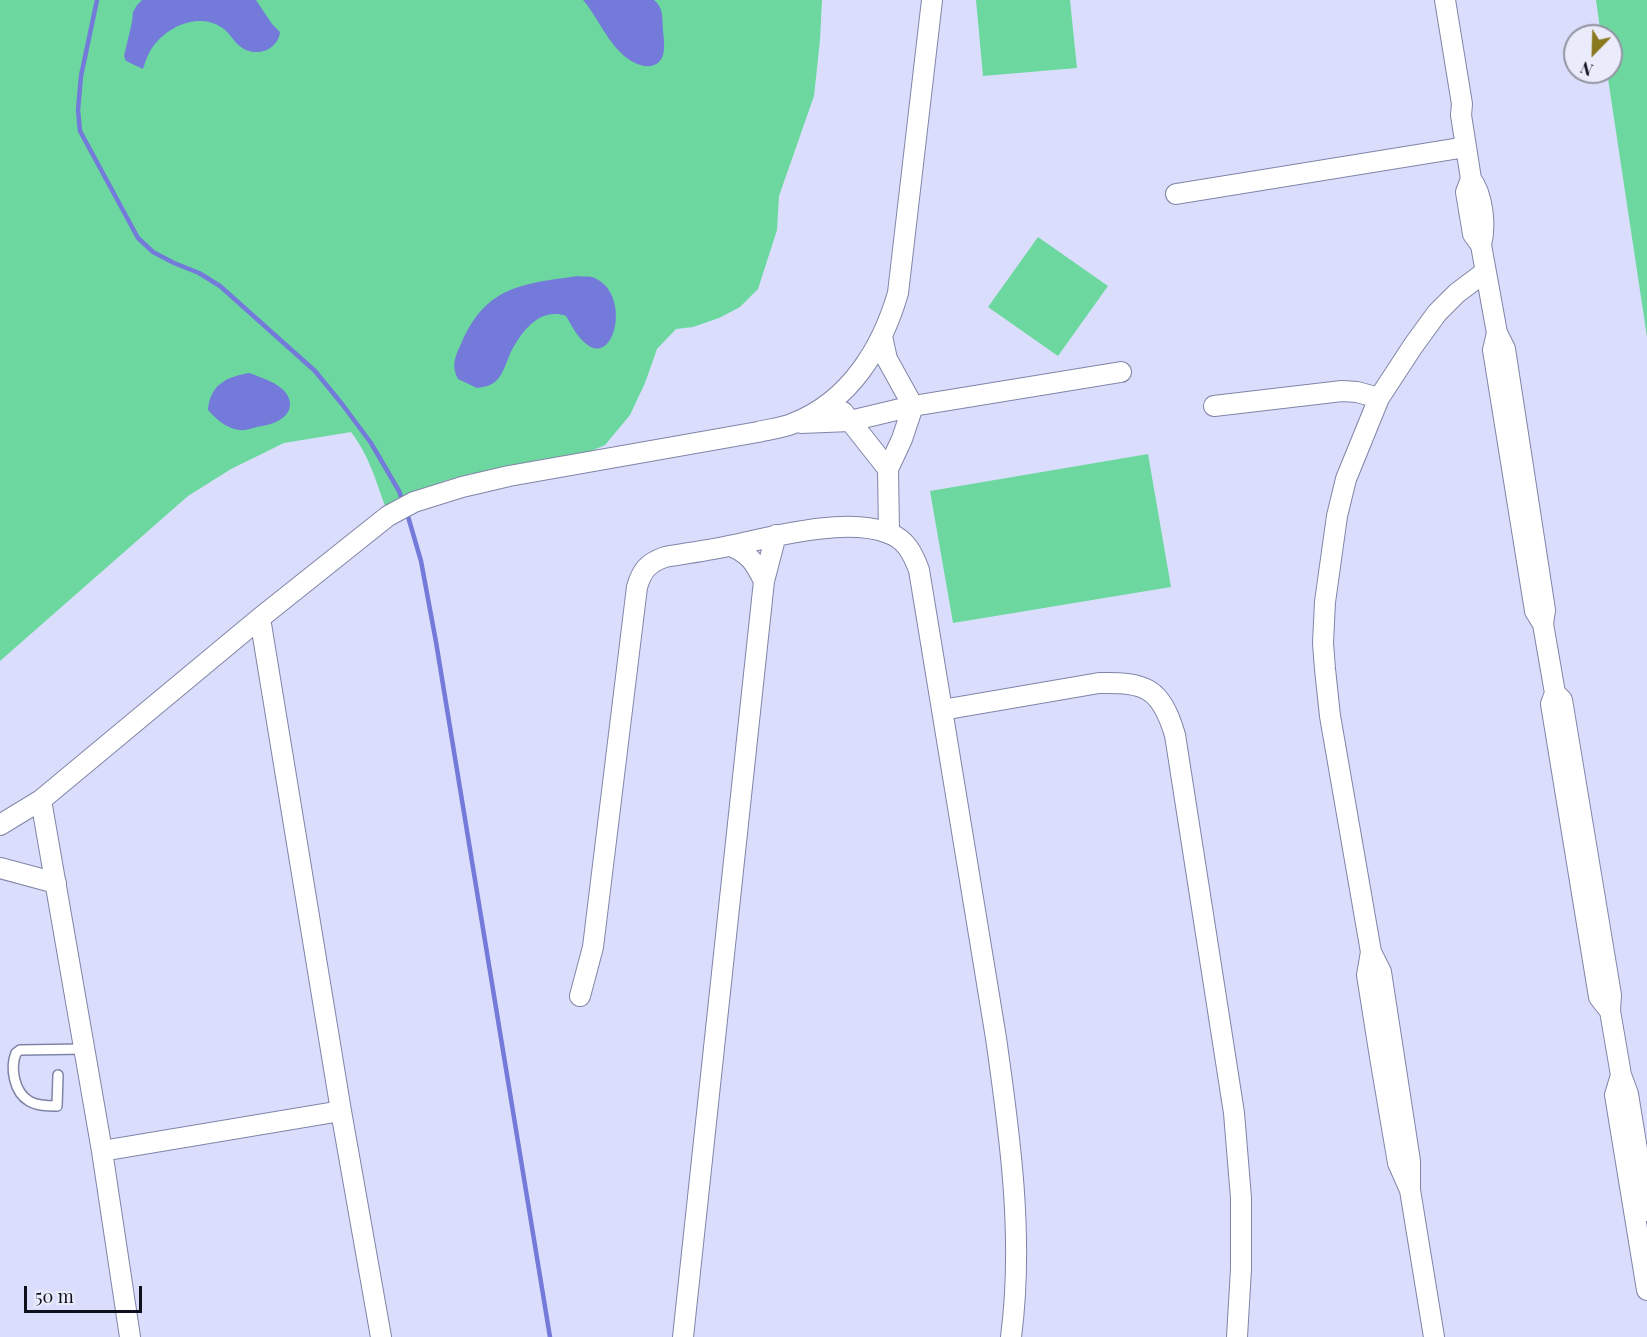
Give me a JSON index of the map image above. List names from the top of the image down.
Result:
{
  "scale_bar": "50 m",
  "north": "bottom left"
}
